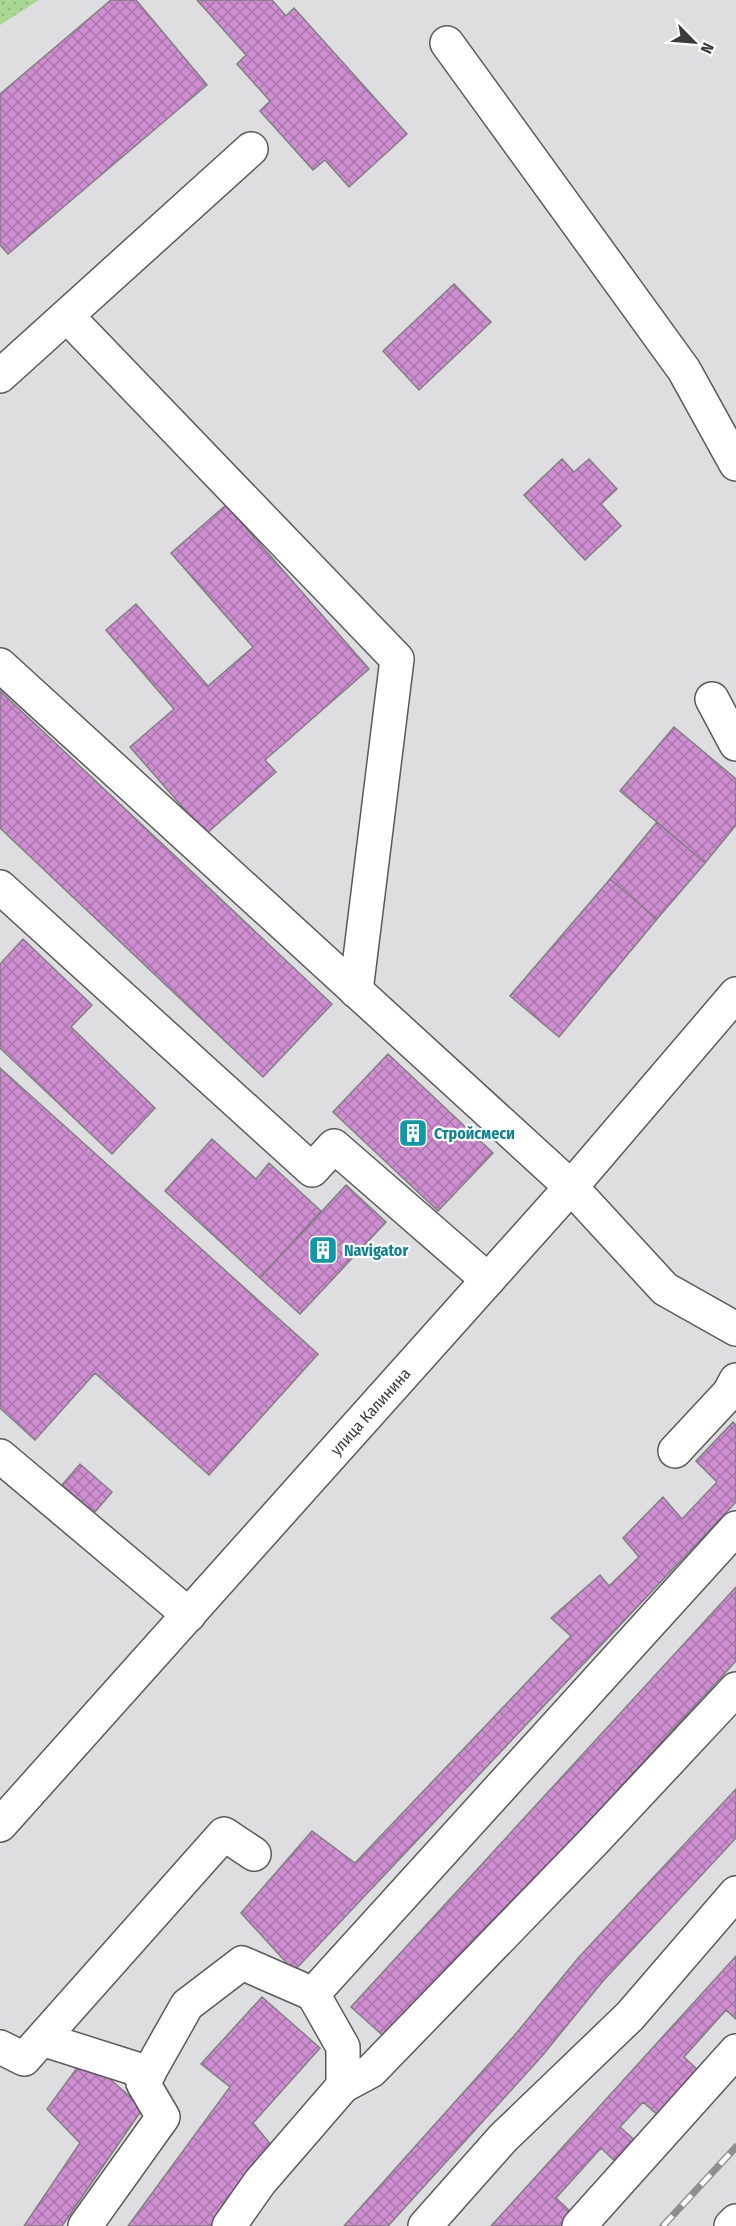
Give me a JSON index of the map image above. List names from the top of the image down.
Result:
{
  "streets": {
    "street": ["улица Калинина"]
  },
  "places": {
    "building": ["Стройсмеси", "Navigator"]
  },
  "north": "bottom right"
}
